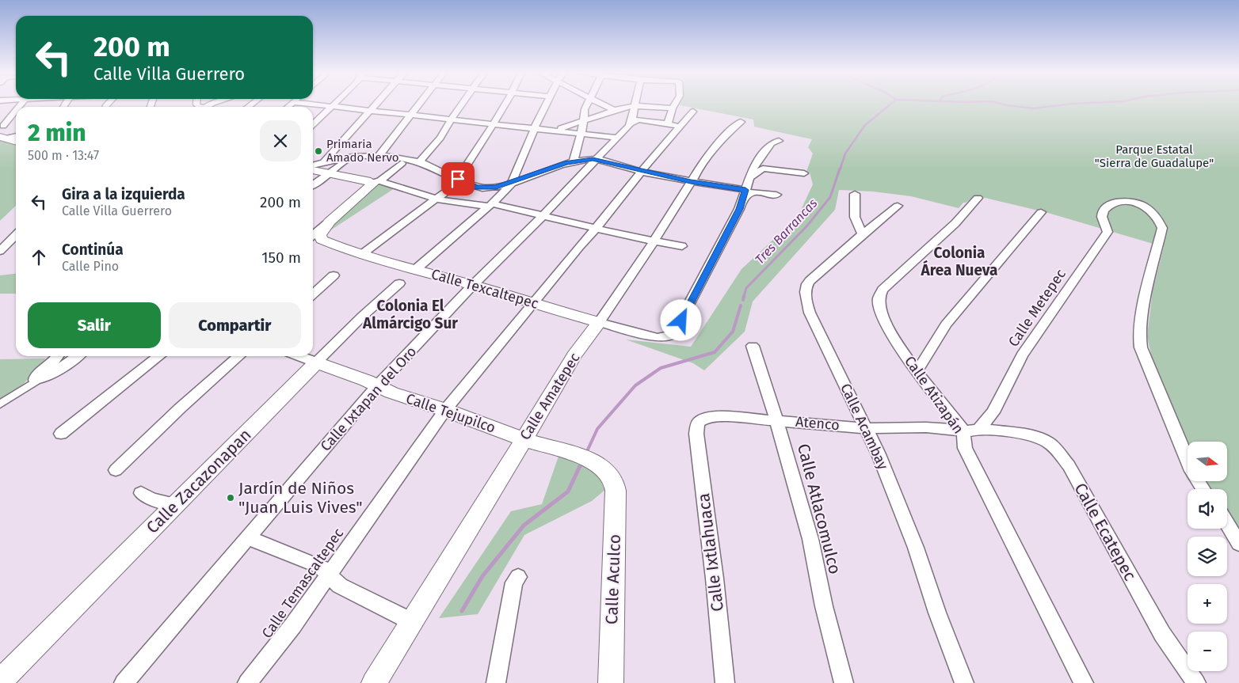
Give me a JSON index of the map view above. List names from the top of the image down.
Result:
{
  "streets": {
    "street": [
      "Calle Texcaltepec",
      "Calle Metepec",
      "Calle Atizapán",
      "Calle Amatepec",
      "Calle Ixtapan del Oro",
      "Calle Tejupilco",
      "Atenco",
      "Calle Acambay",
      "Calle Zacazonapan",
      "Calle Atlacomulco",
      "Calle Ecatepec",
      "Calle Ixtlahuaca",
      "Calle Aculco",
      "Calle Temascaltepec"
    ]
  },
  "crossings": [
    ["Calle Texcaltepec", "Calle Amatepec"],
    ["Calle Texcaltepec", "Calle Ixtapan del Oro"],
    ["Calle Texcaltepec", "Calle Temascaltepec"],
    ["Calle Metepec", "Calle Ecatepec"],
    ["Calle Atizapán", "Atenco"],
    ["Calle Amatepec", "Calle Tejupilco"],
    ["Calle Ixtapan del Oro", "Calle Tejupilco"],
    ["Calle Tejupilco", "Calle Zacazonapan"],
    ["Calle Tejupilco", "Calle Aculco"],
    ["Calle Tejupilco", "Calle Temascaltepec"],
    ["Atenco", "Calle Acambay"],
    ["Atenco", "Calle Atlacomulco"],
    ["Atenco", "Calle Ixtlahuaca"]
  ],
  "districts": ["Colonia Área Nueva", "Colonia El Almárcigo Sur"],
  "water": ["Tres Barrancas"],
  "parks": ["Parque Estatal \"Sierra de Guadalupe\""],
  "places": ["Primaria Amado Nervo", "Jardín de Niños \"Juan Luis Vives\""],
  "north": "right",
  "page": {
    "turn": ["200 m", "Calle Villa Guerrero"],
    "heading": ["2 min", "500 m · 13:47"],
    "list": [
      {
        "name": "Gira a la izquierda",
        "note": "Calle Villa Guerrero",
        "value": "200 m"
      },
      {
        "name": "Continúa",
        "note": "Calle Pino",
        "value": "150 m"
      }
    ],
    "buttons": ["Salir", "Compartir"],
    "map_buttons": ["+", "−"]
  }
}
